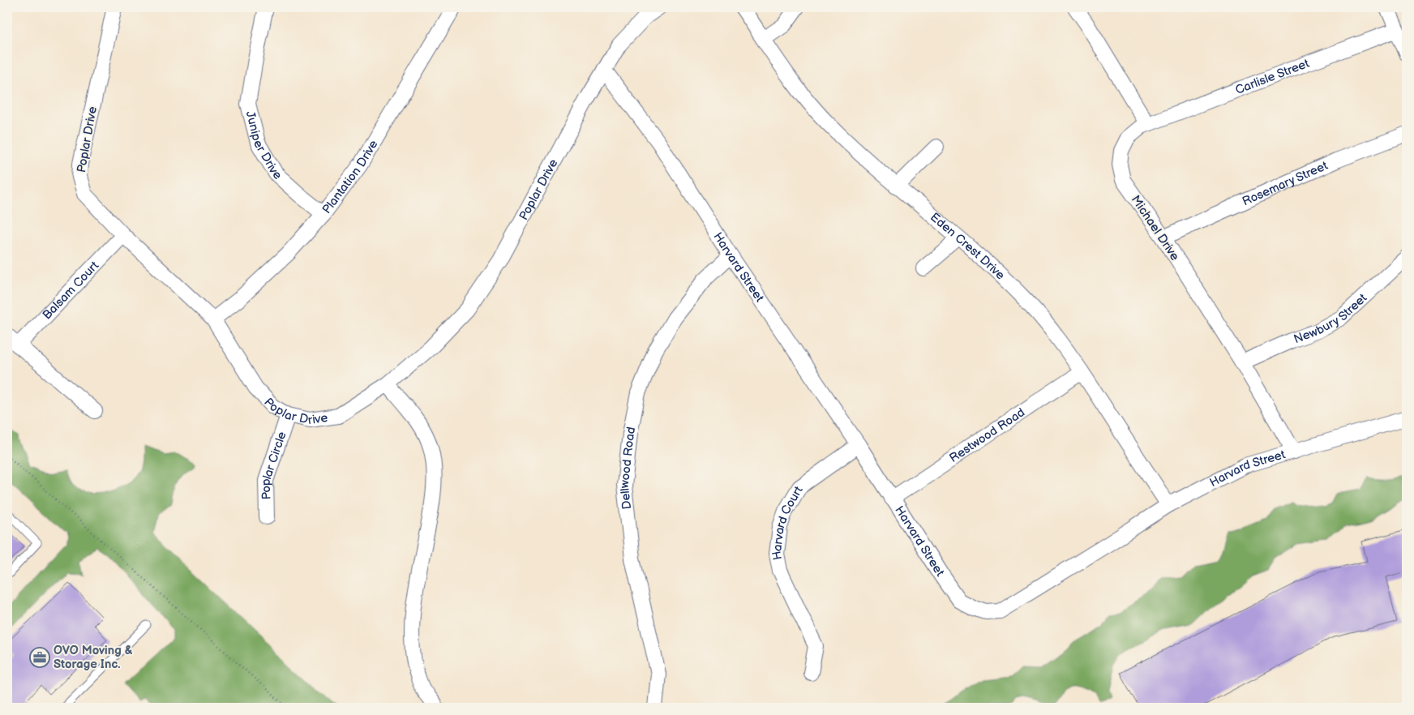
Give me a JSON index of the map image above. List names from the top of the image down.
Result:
{
  "streets": {
    "street": [
      "Carlisle Street",
      "Poplar Drive",
      "Juniper Drive",
      "Plantation Drive",
      "Rosemary Street",
      "Michael Drive",
      "Eden Crest Drive",
      "Harvard Street",
      "Balsam Court",
      "Newbury Street",
      "Restwood Road",
      "Poplar Circle",
      "Dellwood Road",
      "Harvard Court"
    ]
  },
  "crossings": [
    ["Carlisle Street", "Michael Drive"],
    ["Poplar Drive", "Plantation Drive"],
    ["Poplar Drive", "Harvard Street"],
    ["Poplar Drive", "Balsam Court"],
    ["Poplar Drive", "Poplar Circle"],
    ["Juniper Drive", "Plantation Drive"],
    ["Rosemary Street", "Michael Drive"],
    ["Michael Drive", "Harvard Street"],
    ["Michael Drive", "Newbury Street"],
    ["Eden Crest Drive", "Harvard Street"],
    ["Eden Crest Drive", "Restwood Road"],
    ["Harvard Street", "Restwood Road"],
    ["Harvard Street", "Dellwood Road"],
    ["Harvard Street", "Harvard Court"]
  ],
  "places": {
    "office": ["OVO Moving & Storage Inc."]
  }
}
